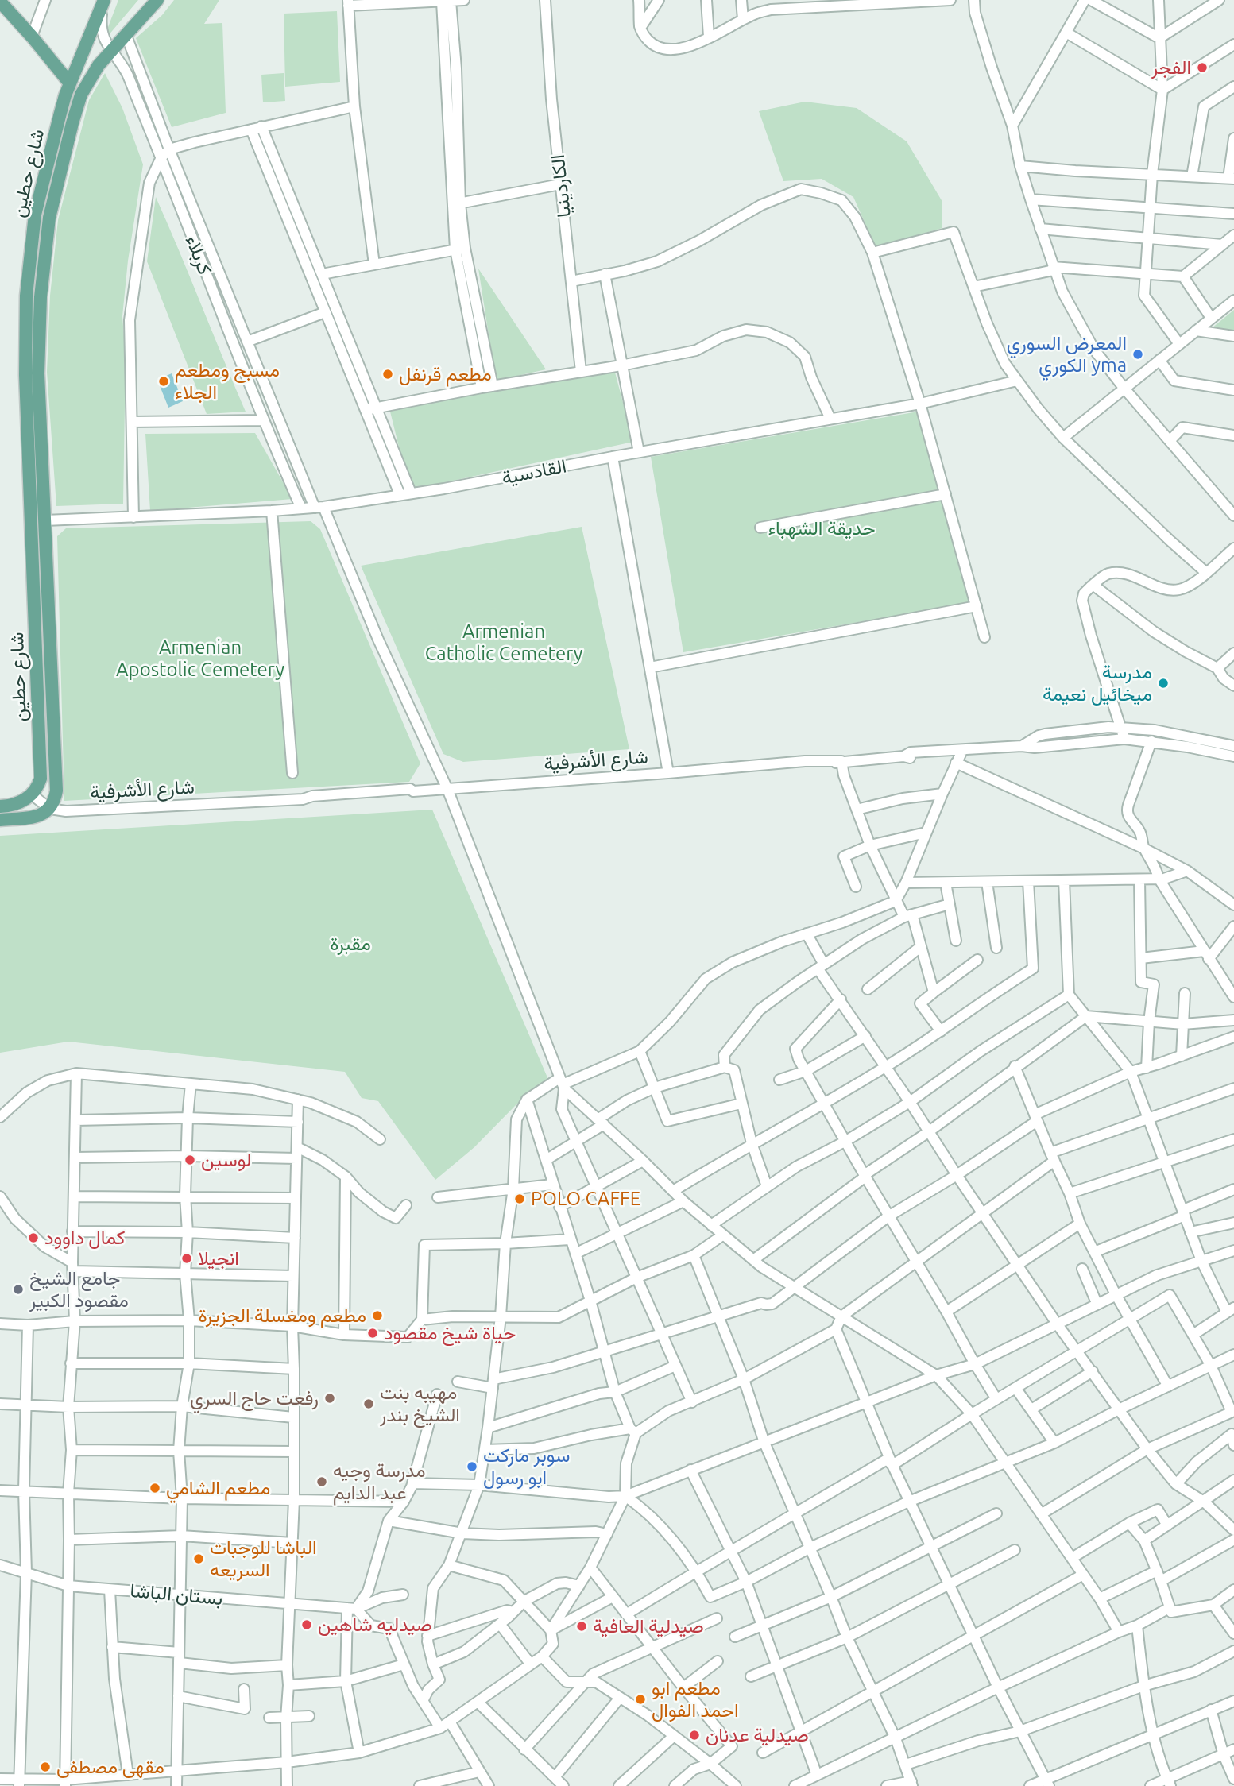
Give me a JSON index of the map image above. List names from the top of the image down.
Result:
{
  "streets": {
    "main road": ["شارع حطين", "شارع الأشرفية"],
    "street": [
      "الكاردينيا",
      "كربلاء",
      "القادسية",
      "بستان الباشا"
    ]
  },
  "crossings": [
    ["شارع حطين", "كربلاء"],
    ["شارع حطين", "القادسية"],
    ["شارع حطين", "شارع الأشرفية"],
    ["كربلاء", "القادسية"],
    ["كربلاء", "شارع الأشرفية"]
  ],
  "parks": [
    "حديقة الشهباء",
    "Armenian Catholic Cemetery",
    "Armenian Apostolic Cemetery",
    "مقبرة"
  ],
  "places": [
    "الفجر",
    "المعرض السوري الكوري yma",
    "مطعم قرنفل",
    "مسبح ومطعم الجلاء",
    "مدرسة ميخائيل نعيمة",
    "لوسين",
    "POLO CAFFE",
    "كمال داوود",
    "انجيلا",
    "جامع الشيخ مقصود الكبير",
    "مطعم ومغسلة الجزيرة",
    "حياة شيخ مقصود",
    "رفعت حاج السري",
    "مهيبه بنت الشيخ بندر",
    "سوبر ماركت ابو رسول",
    "مدرسة وجيه عبد الدايم",
    "مطعم الشامي",
    "الباشا للوجبات السريعه",
    "صيدليه شاهين",
    "صيدلية العافية",
    "مطعم ابو احمد الفوال",
    "صيدلية عدنان",
    "مقهى مصطفى"
  ]
}
